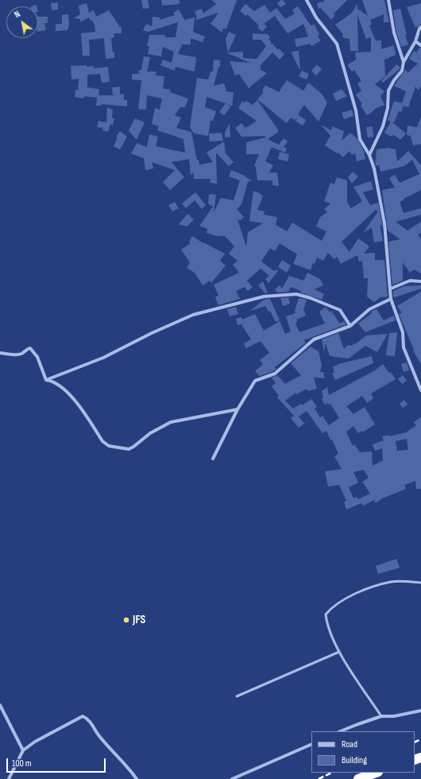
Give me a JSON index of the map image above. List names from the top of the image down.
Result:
{
  "places": ["JFS"],
  "legend": ["Road", "Building"],
  "scale_bar": "100 m",
  "north": "top left"
}
